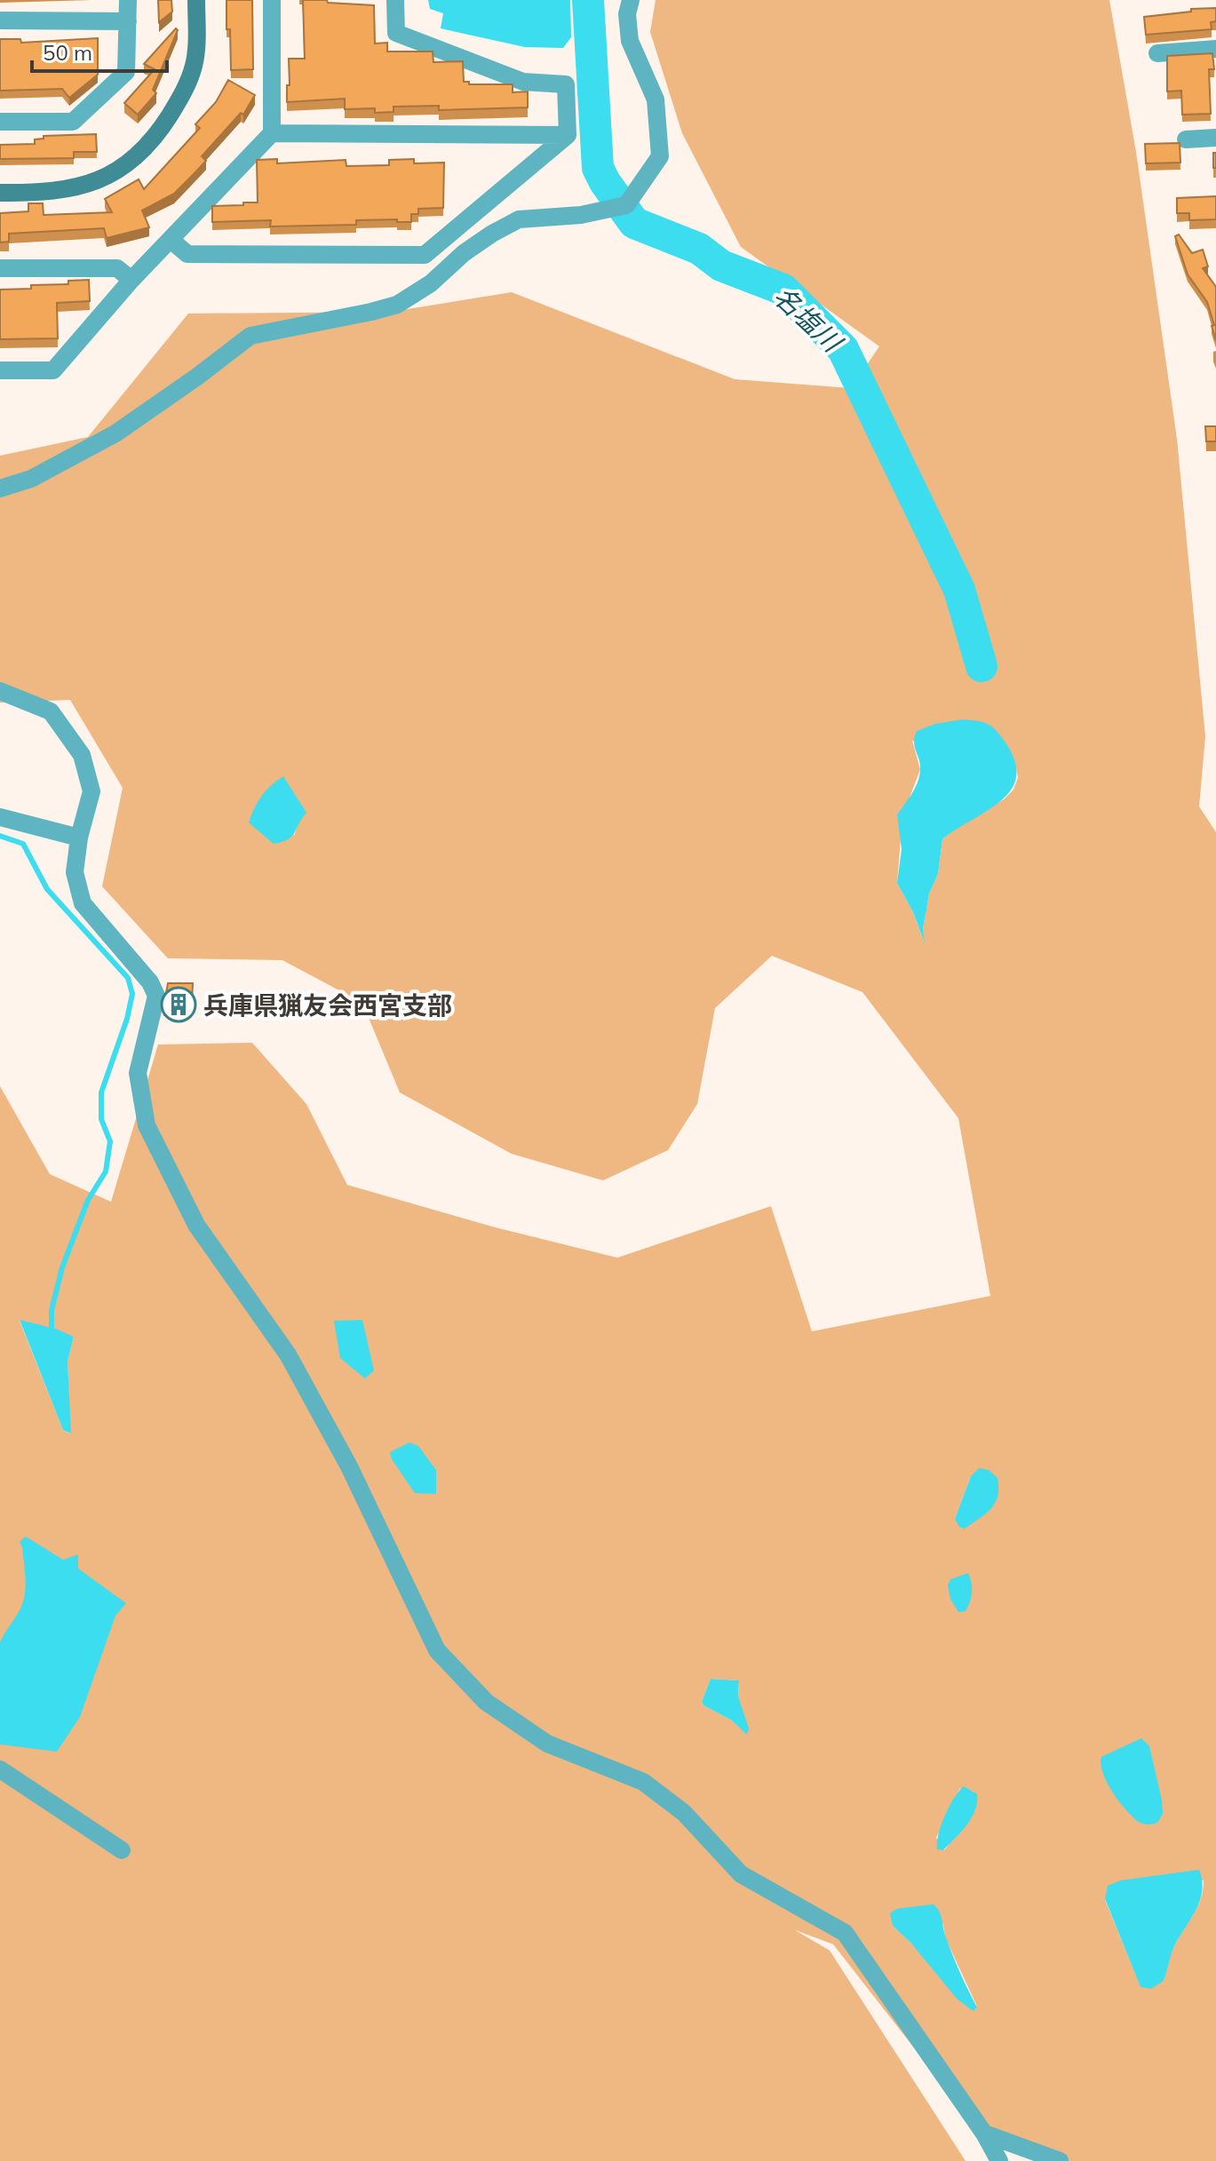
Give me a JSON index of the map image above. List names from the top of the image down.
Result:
{
  "water": ["名塩川"],
  "places": {
    "building": ["兵庫県猟友会西宮支部"]
  },
  "scale_bar": "50 m"
}
